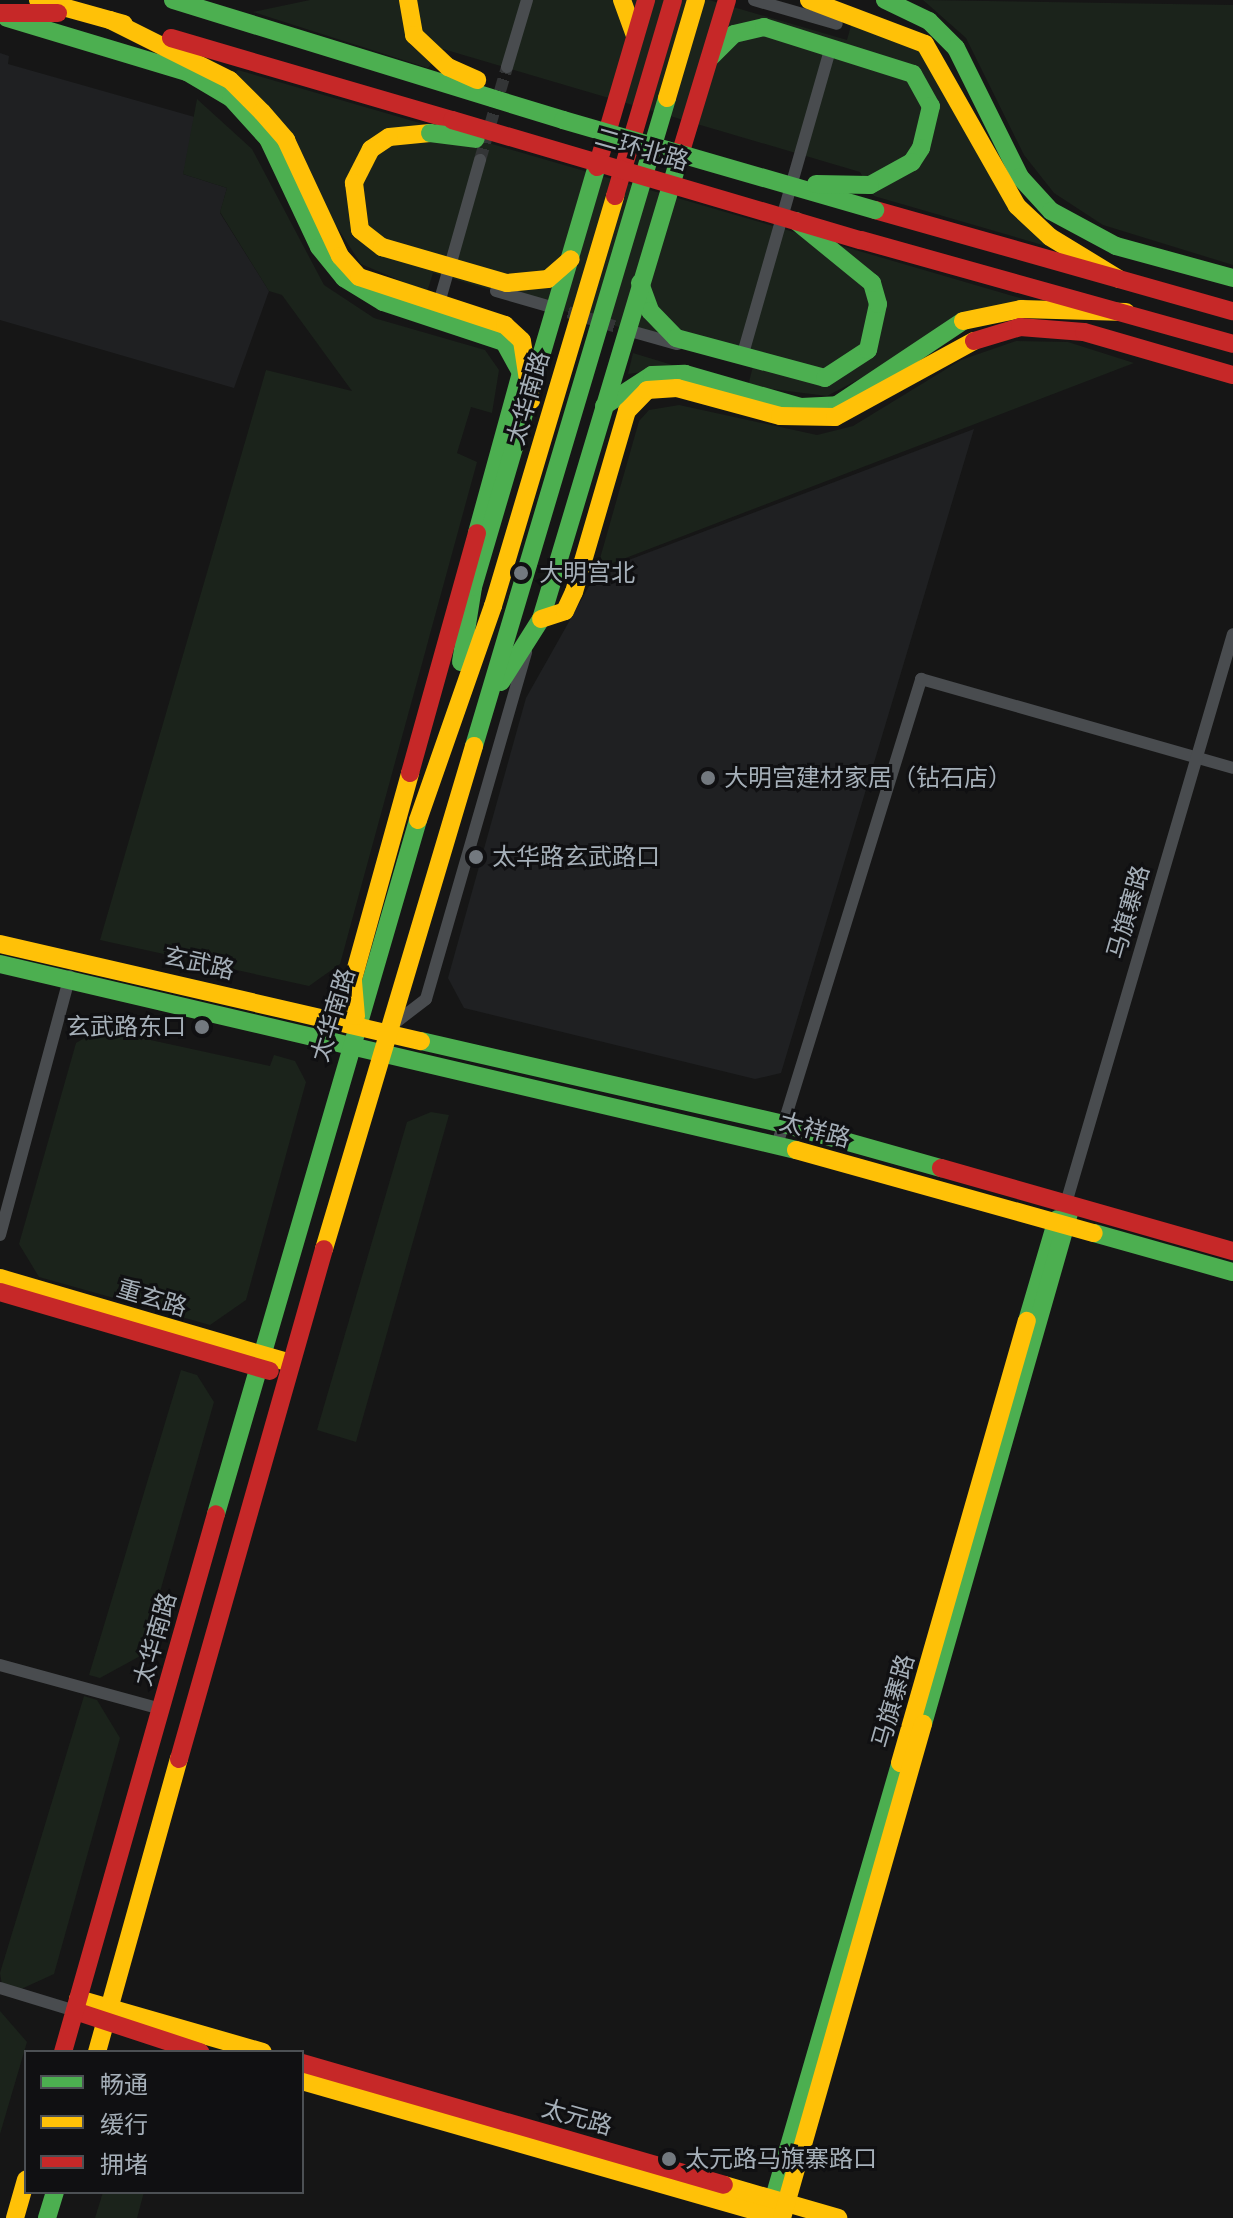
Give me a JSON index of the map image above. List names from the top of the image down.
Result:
{
  "streets": {
    "main road": [
      "二环北路",
      "太华南路",
      "马旗寨路",
      "玄武路",
      "太祥路",
      "重玄路",
      "太元路"
    ]
  },
  "crossings": [
    ["太华南路", "玄武路"],
    ["太华南路", "太祥路"],
    ["太华南路", "重玄路"],
    ["马旗寨路", "太祥路"],
    ["马旗寨路", "太元路"],
    ["玄武路", "太祥路"]
  ],
  "places": [
    "大明宫北",
    "大明宫建材家居（钻石店）",
    "太华路玄武路口",
    "玄武路东口",
    "太元路马旗寨路口"
  ],
  "legend": ["畅通", "缓行", "拥堵"]
}
